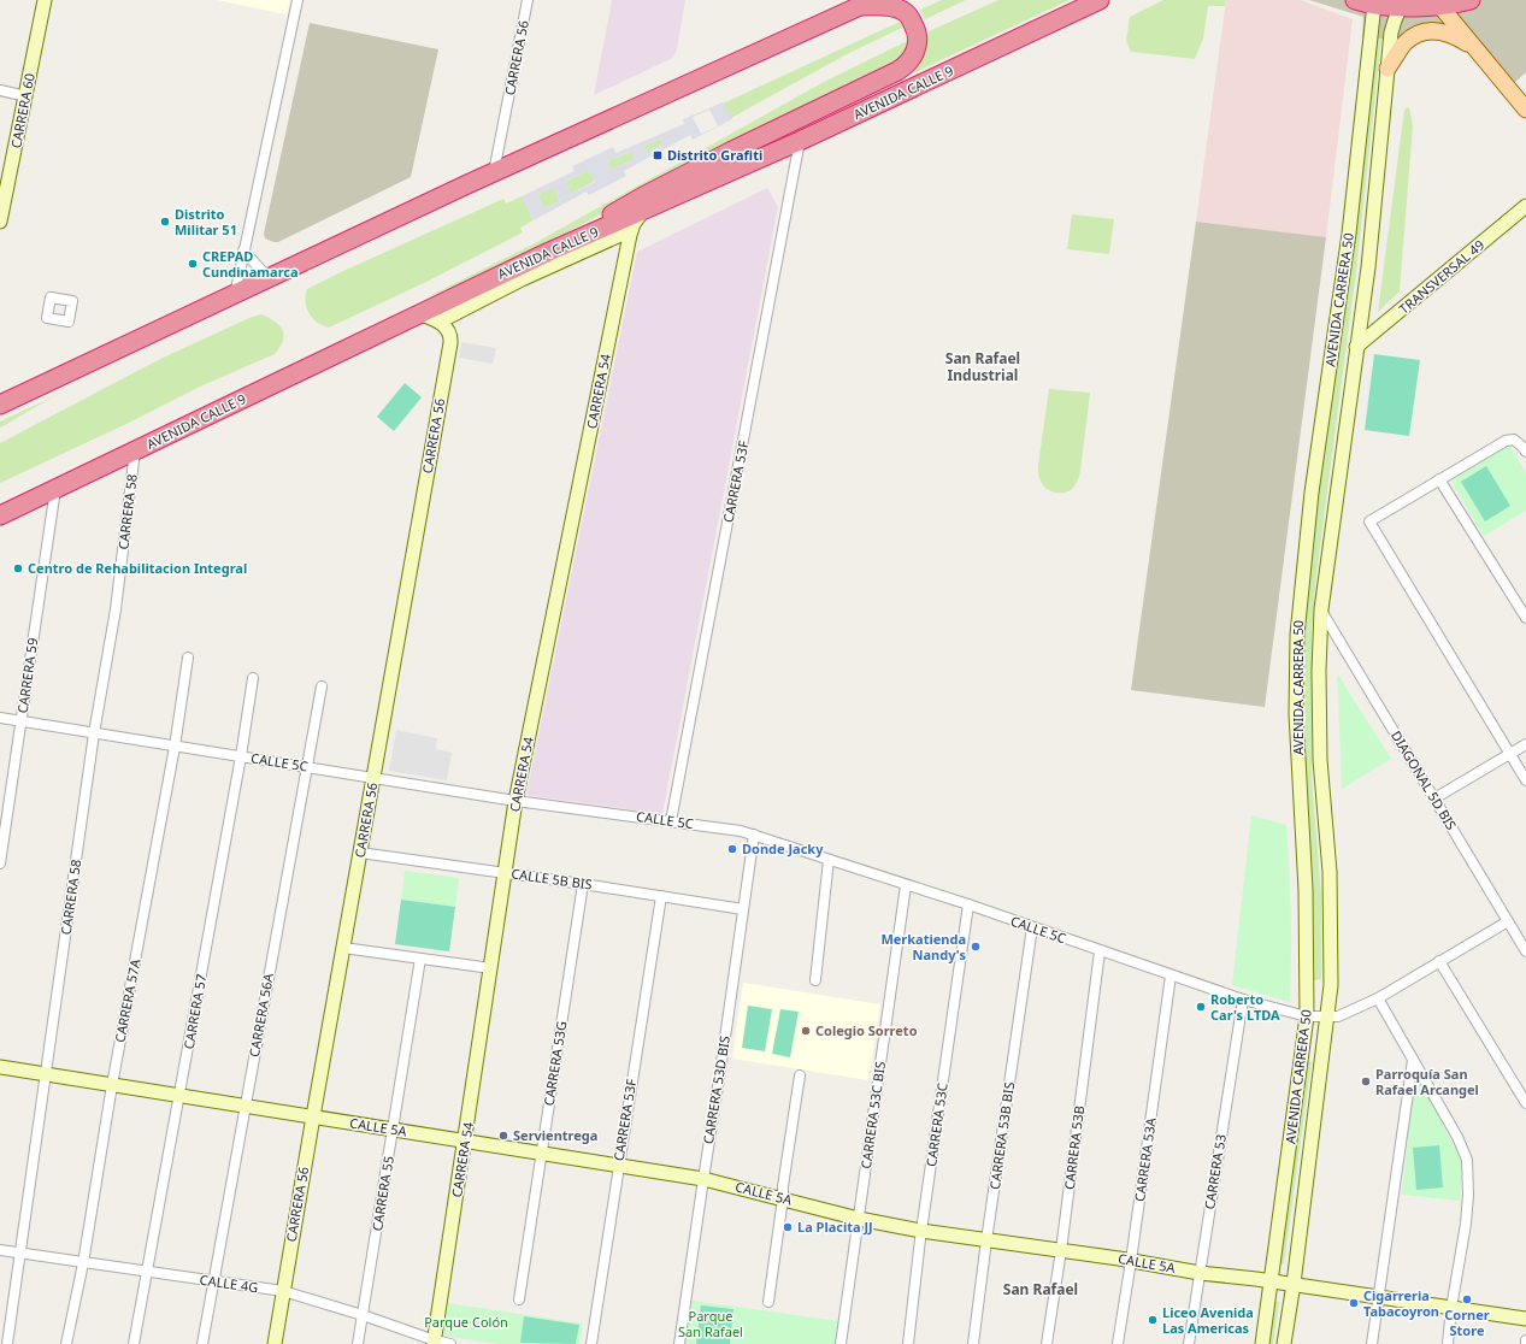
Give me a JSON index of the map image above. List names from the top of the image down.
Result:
{
  "streets": {
    "highway": ["AVENIDA CALLE 9"],
    "street": [
      "CARRERA 56",
      "CARRERA 60",
      "TRANSVERSAL 49",
      "AVENIDA CARRERA 50",
      "CARRERA 54",
      "CARRERA 53F",
      "CARRERA 58",
      "CARRERA 59",
      "CALLE 5C",
      "DIAGONAL 5D BIS",
      "CALLE 5B BIS",
      "CARRERA 57A",
      "CARRERA 57",
      "CARRERA 56A",
      "CARRERA 53G",
      "CARRERA 53D BIS",
      "CARRERA 53C BIS",
      "CARRERA 53C",
      "CALLE 5A",
      "CARRERA 53B BIS",
      "CARRERA 53B",
      "CARRERA 53A",
      "CARRERA 53",
      "CARRERA 55",
      "CALLE 4G"
    ]
  },
  "crossings": [
    ["CARRERA 56", "CALLE 5C"],
    ["CARRERA 56", "CALLE 5B BIS"],
    ["CARRERA 56", "CALLE 5A"],
    ["CARRERA 56", "CALLE 4G"],
    ["AVENIDA CALLE 9", "CARRERA 54"],
    ["AVENIDA CALLE 9", "CARRERA 53F"],
    ["AVENIDA CALLE 9", "CARRERA 58"],
    ["AVENIDA CALLE 9", "CARRERA 59"],
    ["TRANSVERSAL 49", "AVENIDA CARRERA 50"],
    ["AVENIDA CARRERA 50", "CALLE 5C"],
    ["AVENIDA CARRERA 50", "DIAGONAL 5D BIS"],
    ["AVENIDA CARRERA 50", "CALLE 5A"],
    ["CARRERA 54", "CALLE 5C"],
    ["CARRERA 54", "CALLE 5B BIS"],
    ["CARRERA 54", "CALLE 5A"],
    ["CARRERA 54", "CALLE 4G"],
    ["CARRERA 53F", "CALLE 5C"],
    ["CARRERA 53F", "CALLE 5B BIS"],
    ["CARRERA 53F", "CALLE 5A"],
    ["CARRERA 58", "CALLE 5C"],
    ["CARRERA 58", "CALLE 5A"],
    ["CARRERA 58", "CALLE 4G"],
    ["CARRERA 59", "CALLE 5C"],
    ["CALLE 5C", "DIAGONAL 5D BIS"],
    ["CALLE 5C", "CARRERA 57A"],
    ["CALLE 5C", "CARRERA 57"],
    ["CALLE 5C", "CARRERA 56A"],
    ["CALLE 5C", "CARRERA 53D BIS"],
    ["CALLE 5C", "CARRERA 53C BIS"],
    ["CALLE 5C", "CARRERA 53C"],
    ["CALLE 5C", "CARRERA 53B BIS"],
    ["CALLE 5C", "CARRERA 53B"],
    ["CALLE 5C", "CARRERA 53A"],
    ["CALLE 5C", "CARRERA 53"],
    ["CALLE 5B BIS", "CARRERA 53G"],
    ["CALLE 5B BIS", "CARRERA 53D BIS"],
    ["CARRERA 57A", "CALLE 5A"],
    ["CARRERA 57A", "CALLE 4G"],
    ["CARRERA 57", "CALLE 5A"],
    ["CARRERA 57", "CALLE 4G"],
    ["CARRERA 56A", "CALLE 5A"],
    ["CARRERA 56A", "CALLE 4G"],
    ["CARRERA 53G", "CALLE 5A"],
    ["CARRERA 53D BIS", "CALLE 5A"],
    ["CARRERA 53C BIS", "CALLE 5A"],
    ["CARRERA 53C", "CALLE 5A"],
    ["CALLE 5A", "CARRERA 53B BIS"],
    ["CALLE 5A", "CARRERA 53B"],
    ["CALLE 5A", "CARRERA 53A"],
    ["CALLE 5A", "CARRERA 53"],
    ["CALLE 5A", "CARRERA 55"],
    ["CARRERA 55", "CALLE 4G"]
  ],
  "districts": ["San Rafael Industrial", "San Rafael"],
  "parks": ["Parque San Rafael", "Parque Colón"],
  "places": {
    "transit": ["Distrito Grafiti"],
    "other": [
      "Distrito Militar 51",
      "CREPAD Cundinamarca",
      "Centro de Rehabilitacion Integral",
      "Donde Jacky",
      "Merkatienda Nandy's",
      "Roberto Car's LTDA",
      "Colegio Sorreto",
      "Parroquía San Rafael Arcangel",
      "Servientrega",
      "La Placita JJ",
      "Corner Store",
      "Cigarreria Tabacoyron",
      "Liceo Avenida Las Americas"
    ]
  }
}
